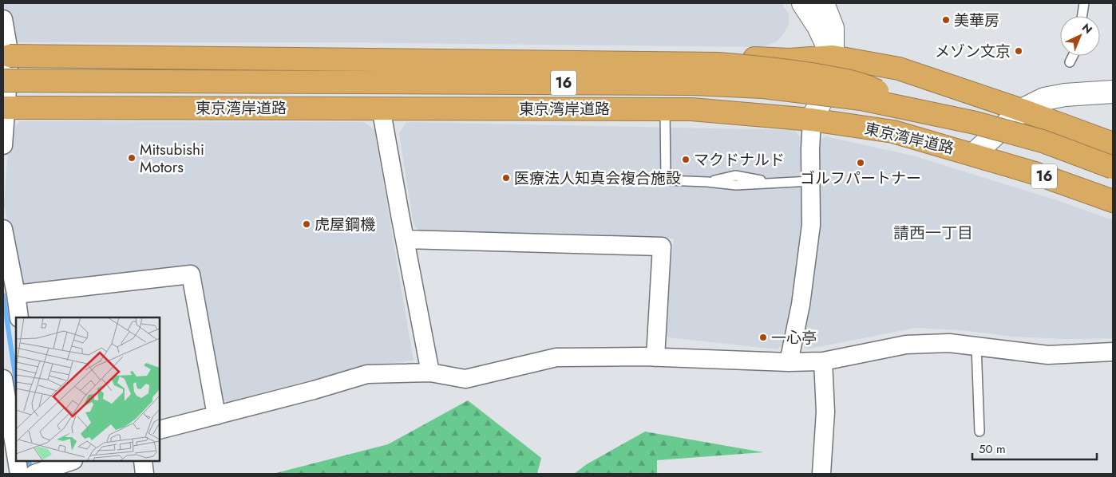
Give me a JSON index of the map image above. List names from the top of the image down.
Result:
{
  "streets": {
    "highway": ["16", "東京湾岸道路"]
  },
  "crossings": [
    ["16", "東京湾岸道路"]
  ],
  "districts": ["請西一丁目"],
  "places": [
    "美華房",
    "メゾン文京",
    "Mitsubishi Motors",
    "マクドナルド",
    "ゴルフパートナー",
    "医療法人知真会複合施設",
    "虎屋鋼機",
    "一心亭"
  ],
  "scale_bar": "50 m",
  "north": "top right"
}
